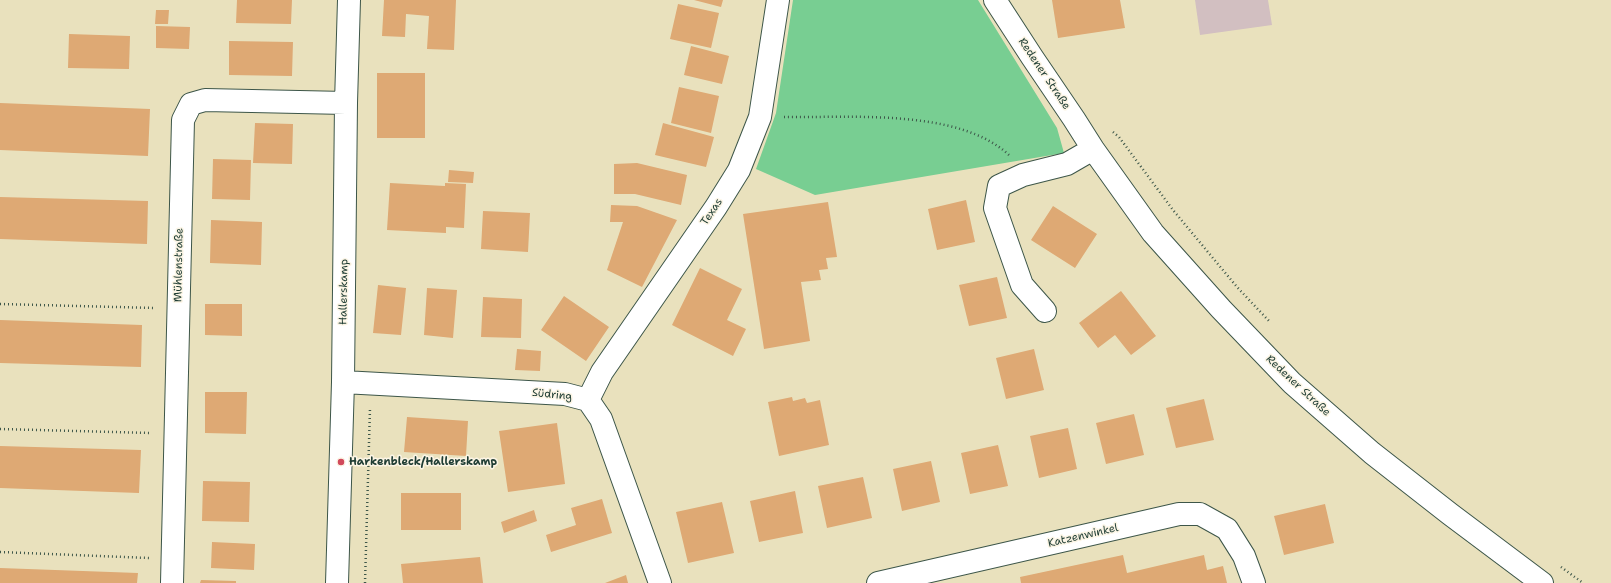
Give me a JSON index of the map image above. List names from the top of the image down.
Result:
{
  "streets": {
    "street": [
      "Redener Straße",
      "Texas",
      "Mühlenstraße",
      "Hallerskamp",
      "Südring",
      "Katzenwinkel"
    ]
  },
  "crossings": [
    ["Texas", "Südring"],
    ["Mühlenstraße", "Hallerskamp"],
    ["Hallerskamp", "Südring"]
  ],
  "places": ["Harkenbleck/Hallerskamp"]
}
